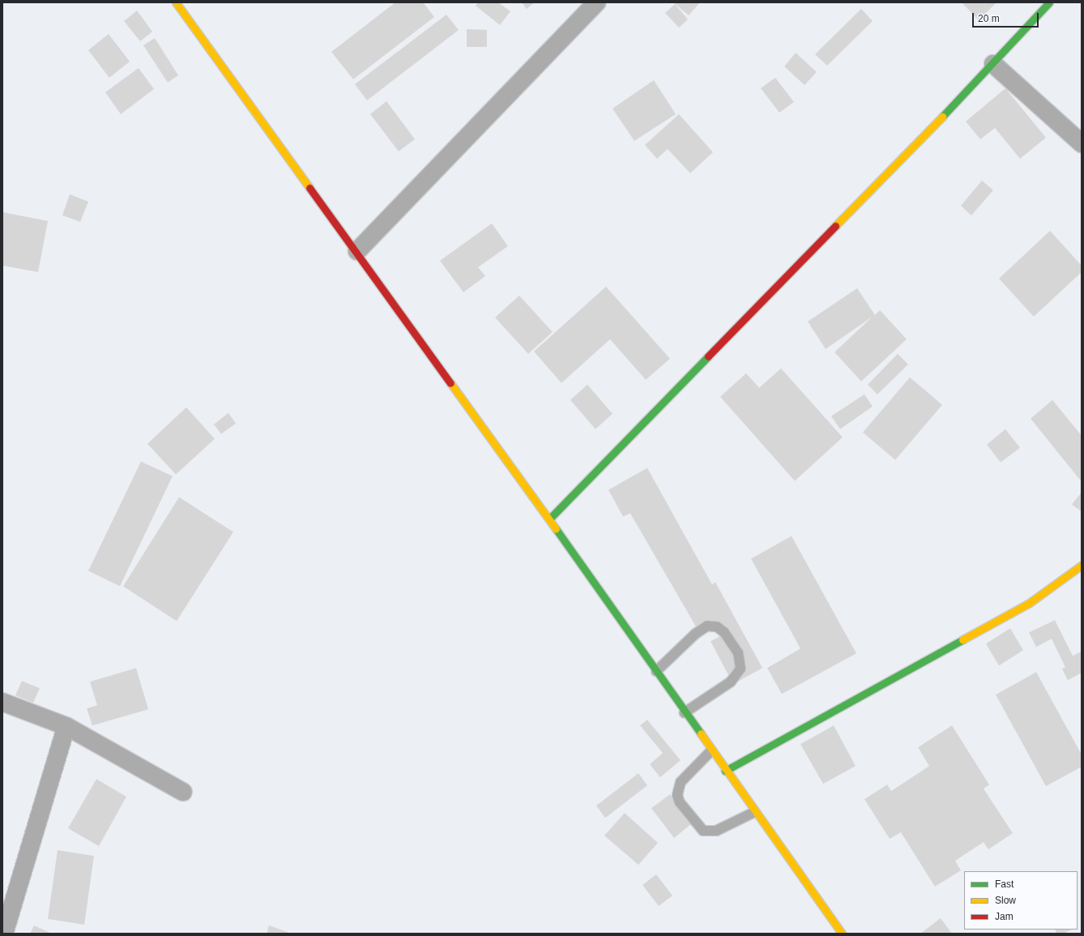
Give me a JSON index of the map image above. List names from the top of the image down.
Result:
{
  "legend": ["Fast", "Slow", "Jam"],
  "scale_bar": "20 m"
}
